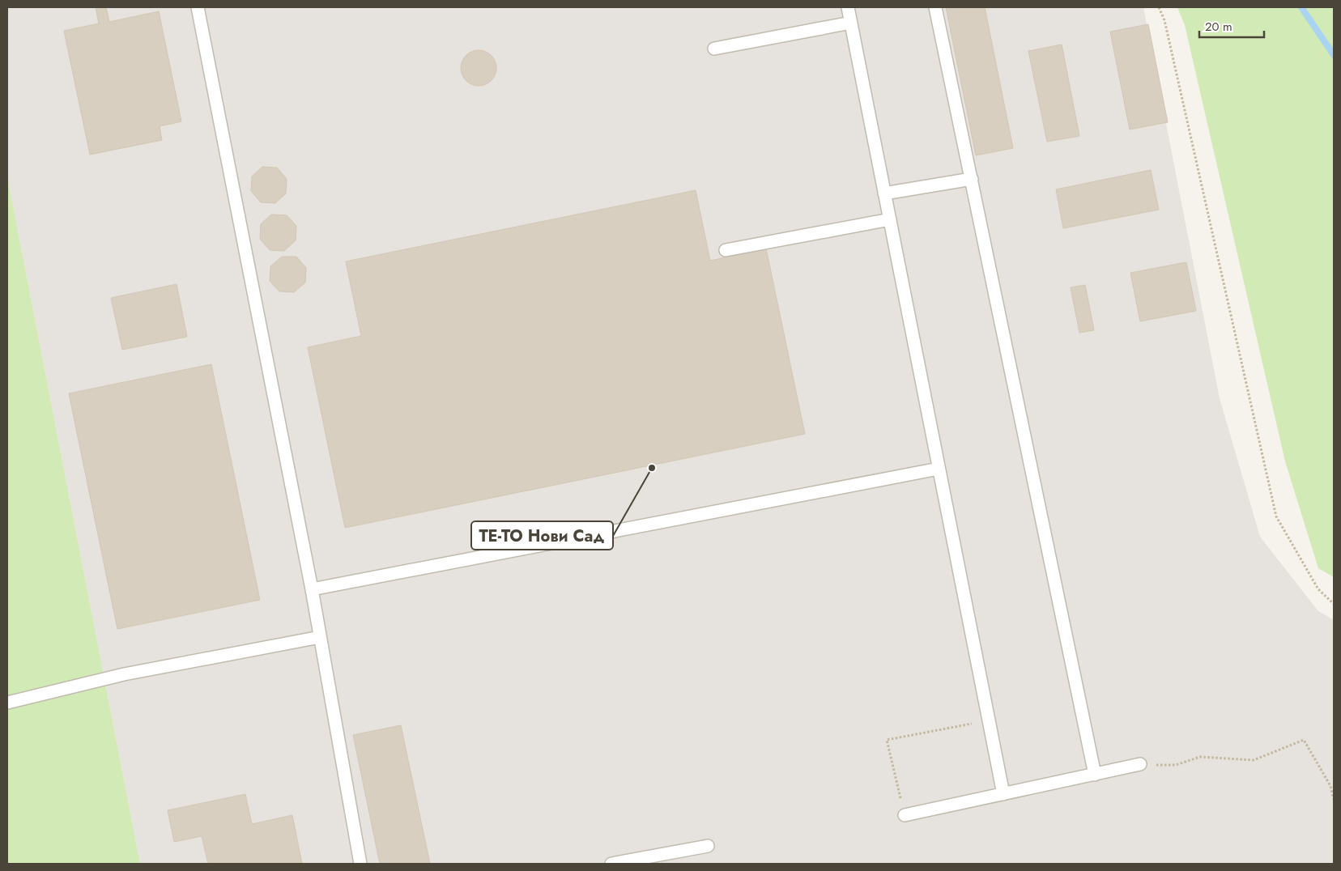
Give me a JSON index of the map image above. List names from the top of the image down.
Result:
{
  "places": ["ТЕ-ТО Нови Сад"],
  "scale_bar": "20 m"
}
